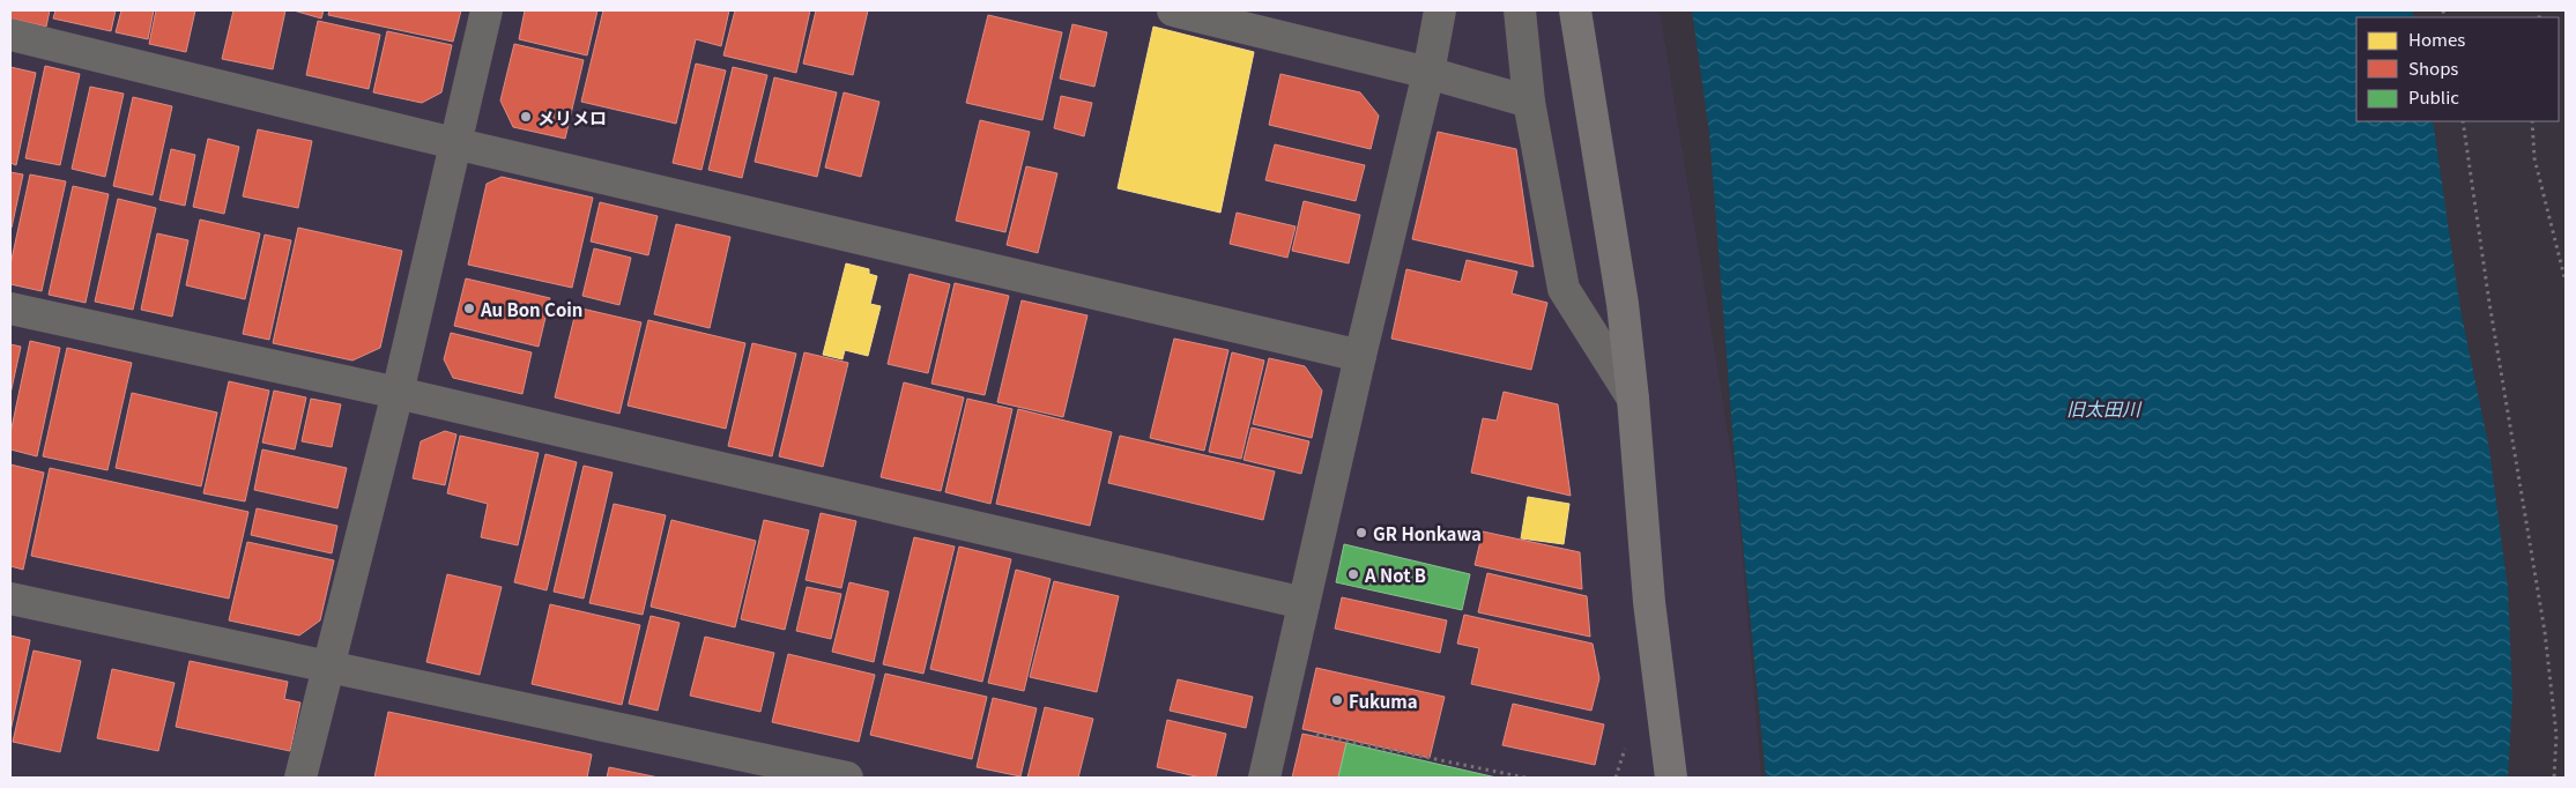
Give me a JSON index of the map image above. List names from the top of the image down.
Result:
{
  "water": ["旧太田川"],
  "places": [
    "メリメロ",
    "Au Bon Coin",
    "GR Honkawa",
    "A Not B",
    "Fukuma"
  ],
  "legend": ["Homes", "Shops", "Public"]
}
